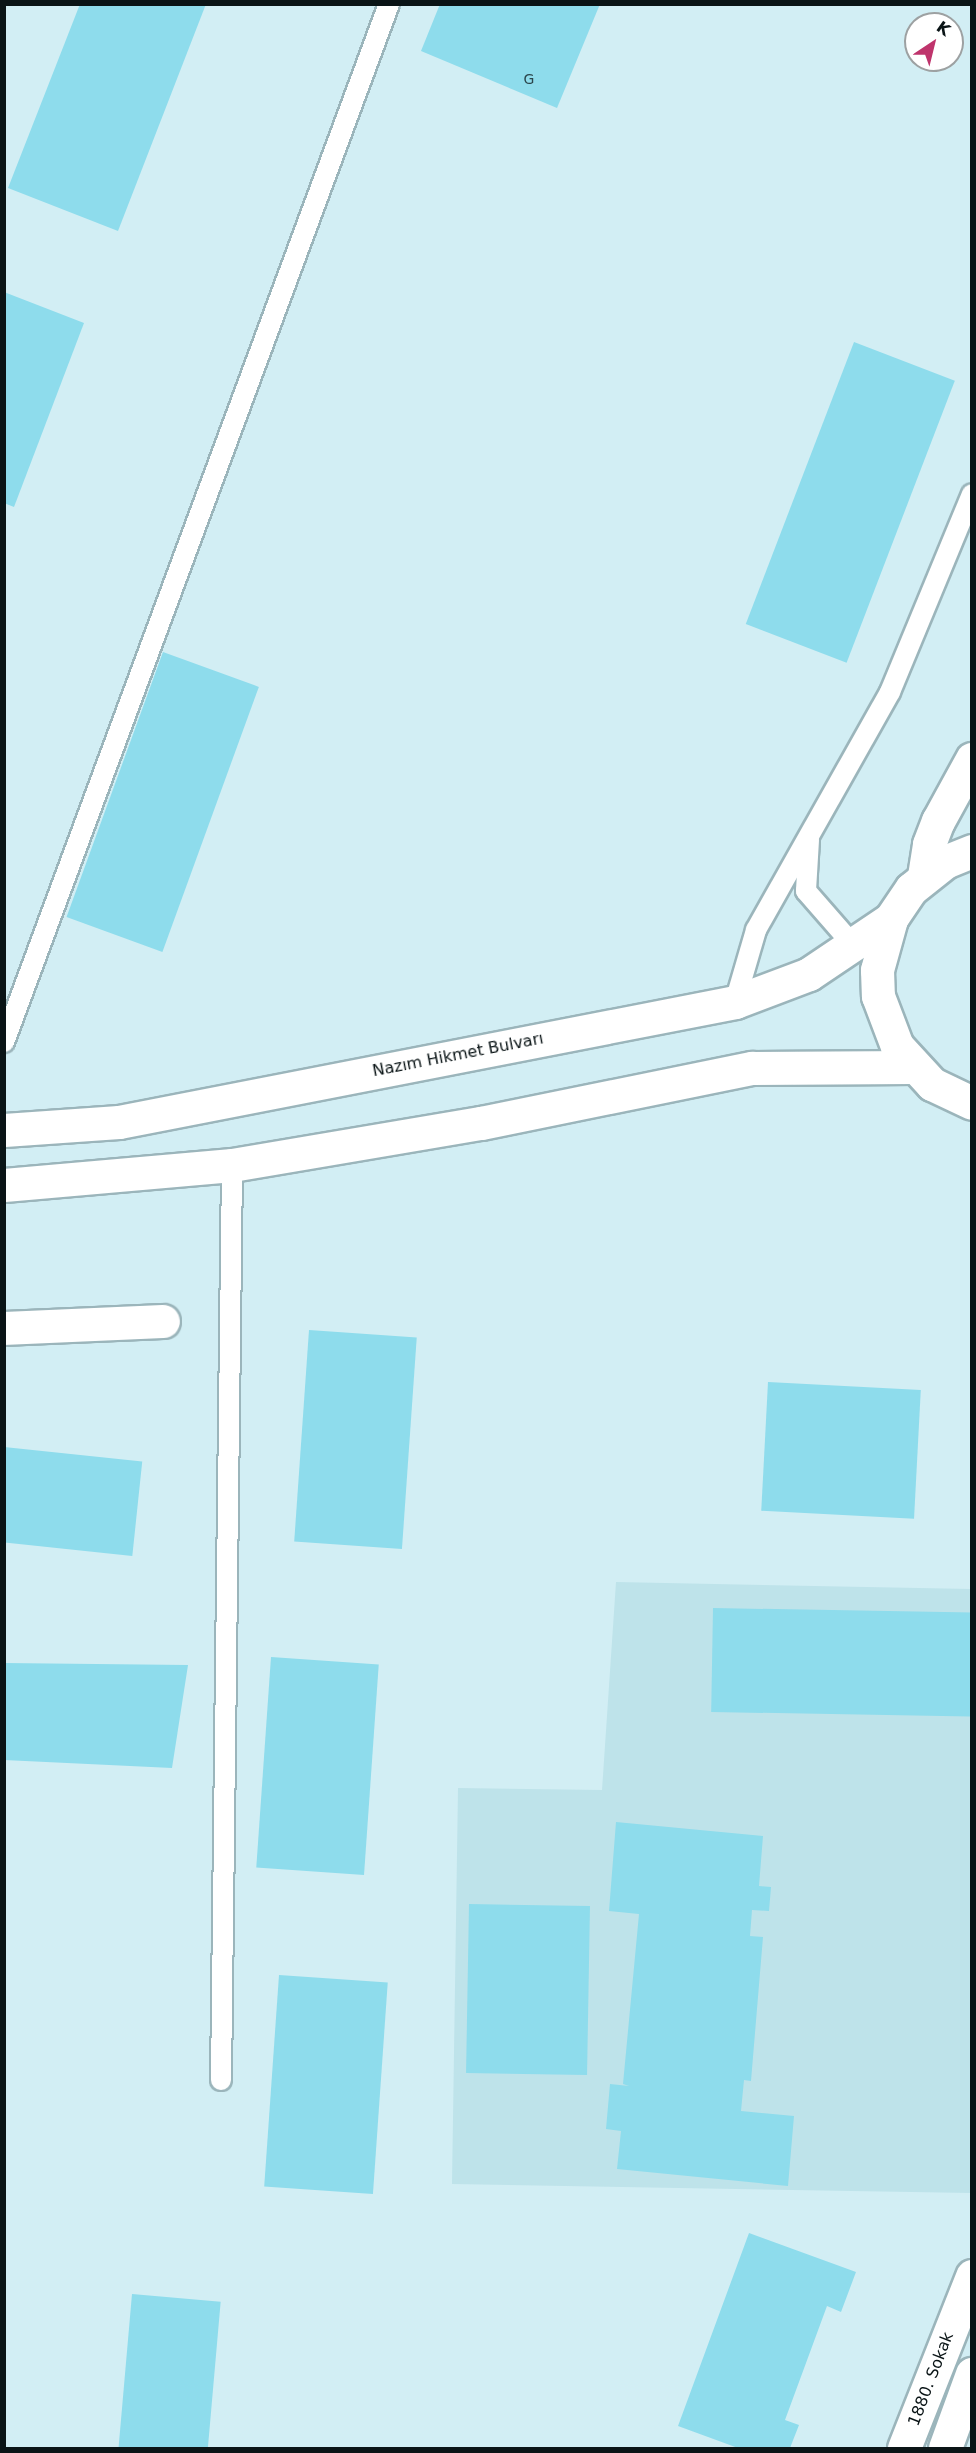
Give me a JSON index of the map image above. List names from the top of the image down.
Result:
{
  "streets": {
    "main road": ["Nazım Hikmet Bulvarı", "1880. Sokak"]
  },
  "house_numbers": ["G"],
  "north": "top right"
}
